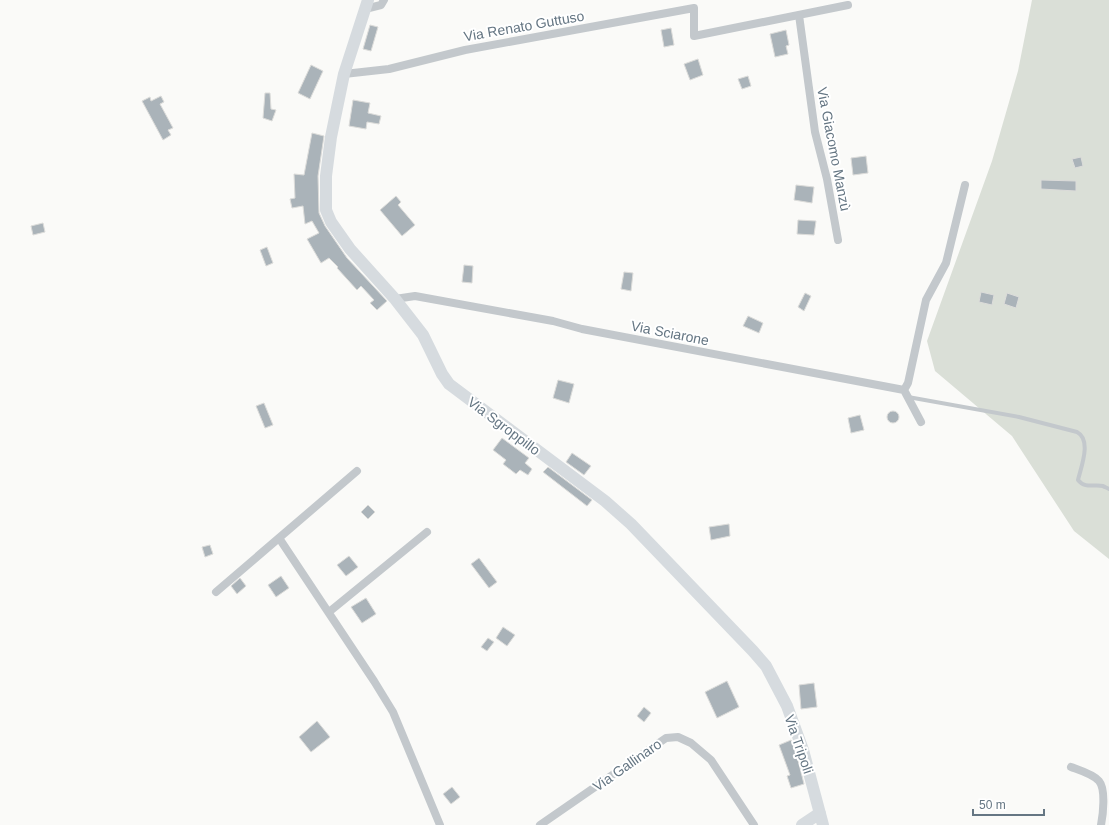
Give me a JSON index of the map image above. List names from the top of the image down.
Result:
{
  "streets": {
    "main road": ["Via Sgroppillo", "Via Tripoli"],
    "street": [
      "Via Renato Guttuso",
      "Via Giacomo Manzù",
      "Via Sciarone",
      "Via Gallinaro"
    ]
  },
  "crossings": [
    ["Via Renato Guttuso", "Via Giacomo Manzù"],
    ["Via Renato Guttuso", "Via Sgroppillo"],
    ["Via Sciarone", "Via Sgroppillo"],
    ["Via Sgroppillo", "Via Tripoli"]
  ],
  "scale_bar": "50 m"
}
